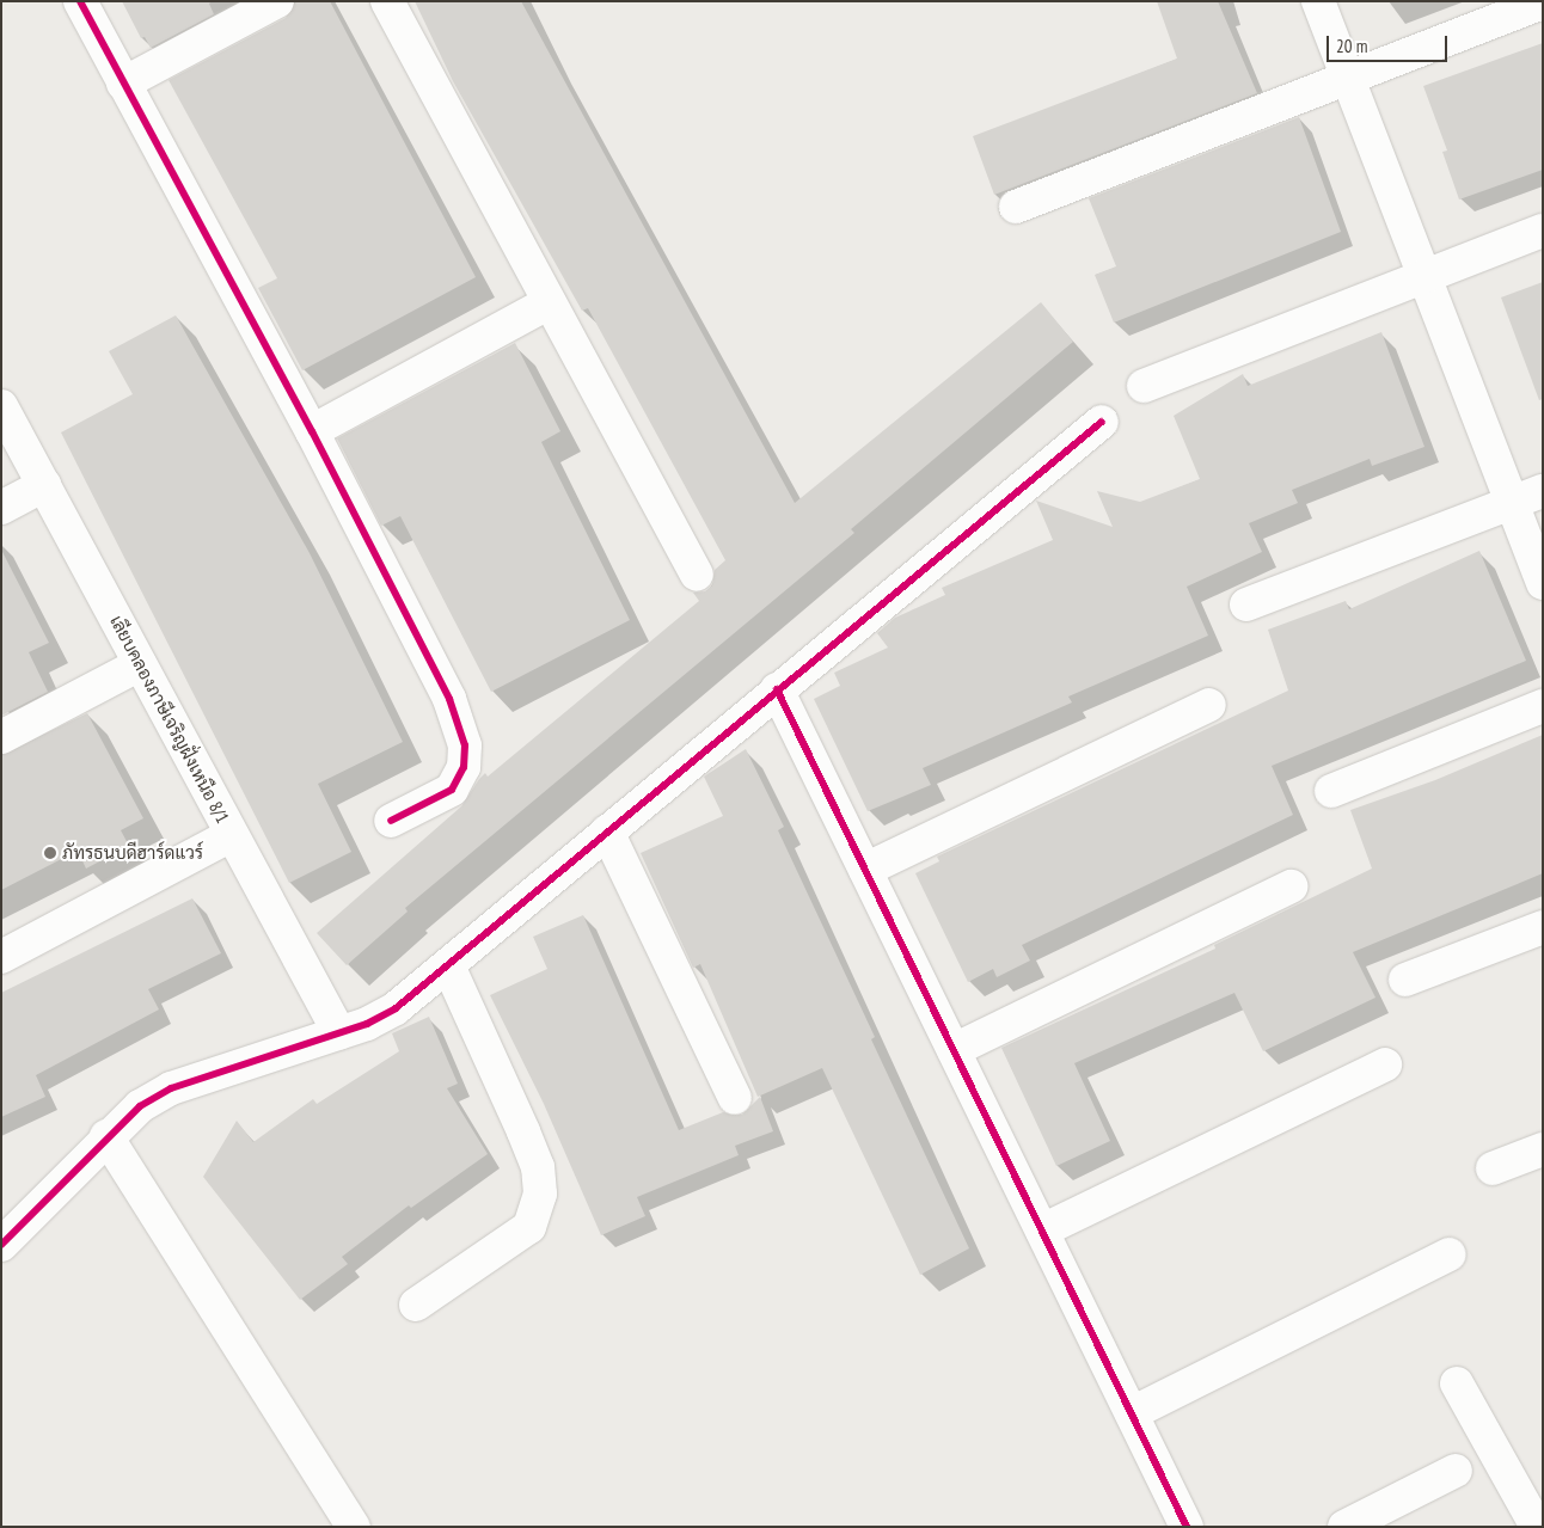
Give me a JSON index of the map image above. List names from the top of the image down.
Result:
{
  "streets": {
    "street": ["เลียบคลองภาษีเจริญฝั่งเหนือ 8/1"]
  },
  "places": ["ภัทรธนบดีฮาร์ดแวร์"],
  "scale_bar": "20 m"
}
